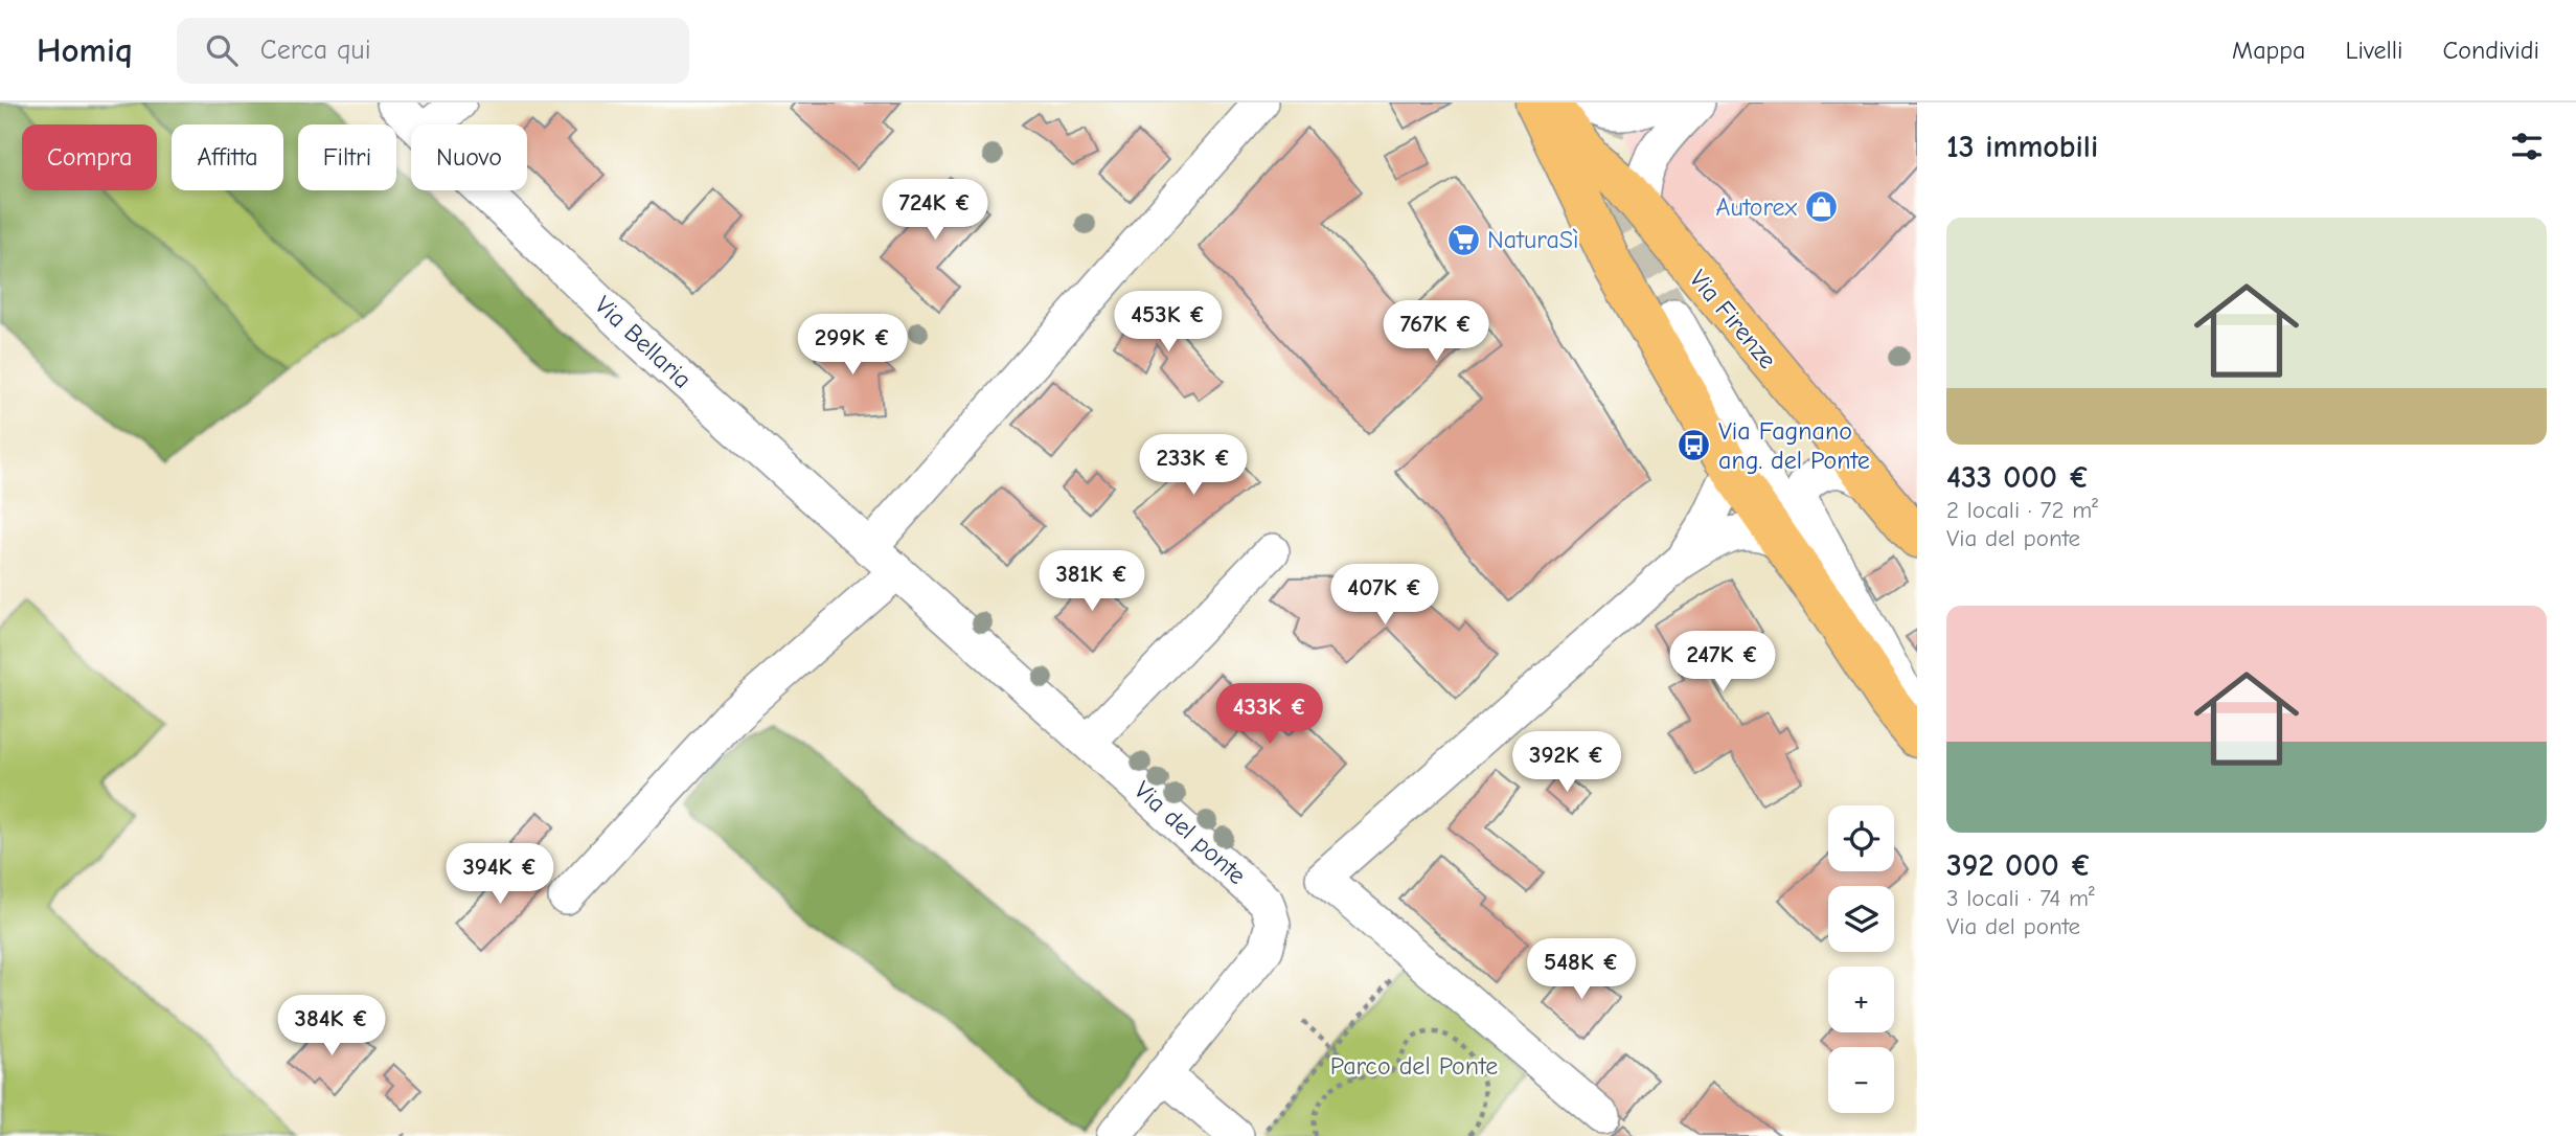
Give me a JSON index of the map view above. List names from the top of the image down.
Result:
{
  "streets": {
    "main road": ["Via Firenze"],
    "street": ["Via Bellaria", "Via del ponte"]
  },
  "crossings": [
    ["Via Bellaria", "Via del ponte"]
  ],
  "parks": ["Parco del Ponte"],
  "places": {
    "shop": ["Autorex"],
    "supermarket": ["NaturaSì"],
    "bus stop": ["Via Fagnano ang. del Ponte"]
  },
  "page": {
    "header": "Homiq",
    "search": "Cerca qui",
    "nav": ["Mappa", "Livelli", "Condividi"],
    "heading": "13 immobili",
    "chip": [
      "Compra",
      "Affitta",
      "Filtri",
      "Nuovo"
    ],
    "price": [
      "724K €",
      "453K €",
      "767K €",
      "299K €",
      "233K €",
      "381K €",
      "407K €",
      "247K €",
      "433K €",
      "392K €",
      "394K €",
      "548K €",
      "384K €"
    ],
    "list": [
      {
        "name": "433 000 €",
        "note": "2 locali · 72 m² · Via del ponte"
      },
      {
        "name": "392 000 €",
        "note": "3 locali · 74 m² · Via del ponte"
      }
    ],
    "map_buttons": ["+", "−"]
  }
}
